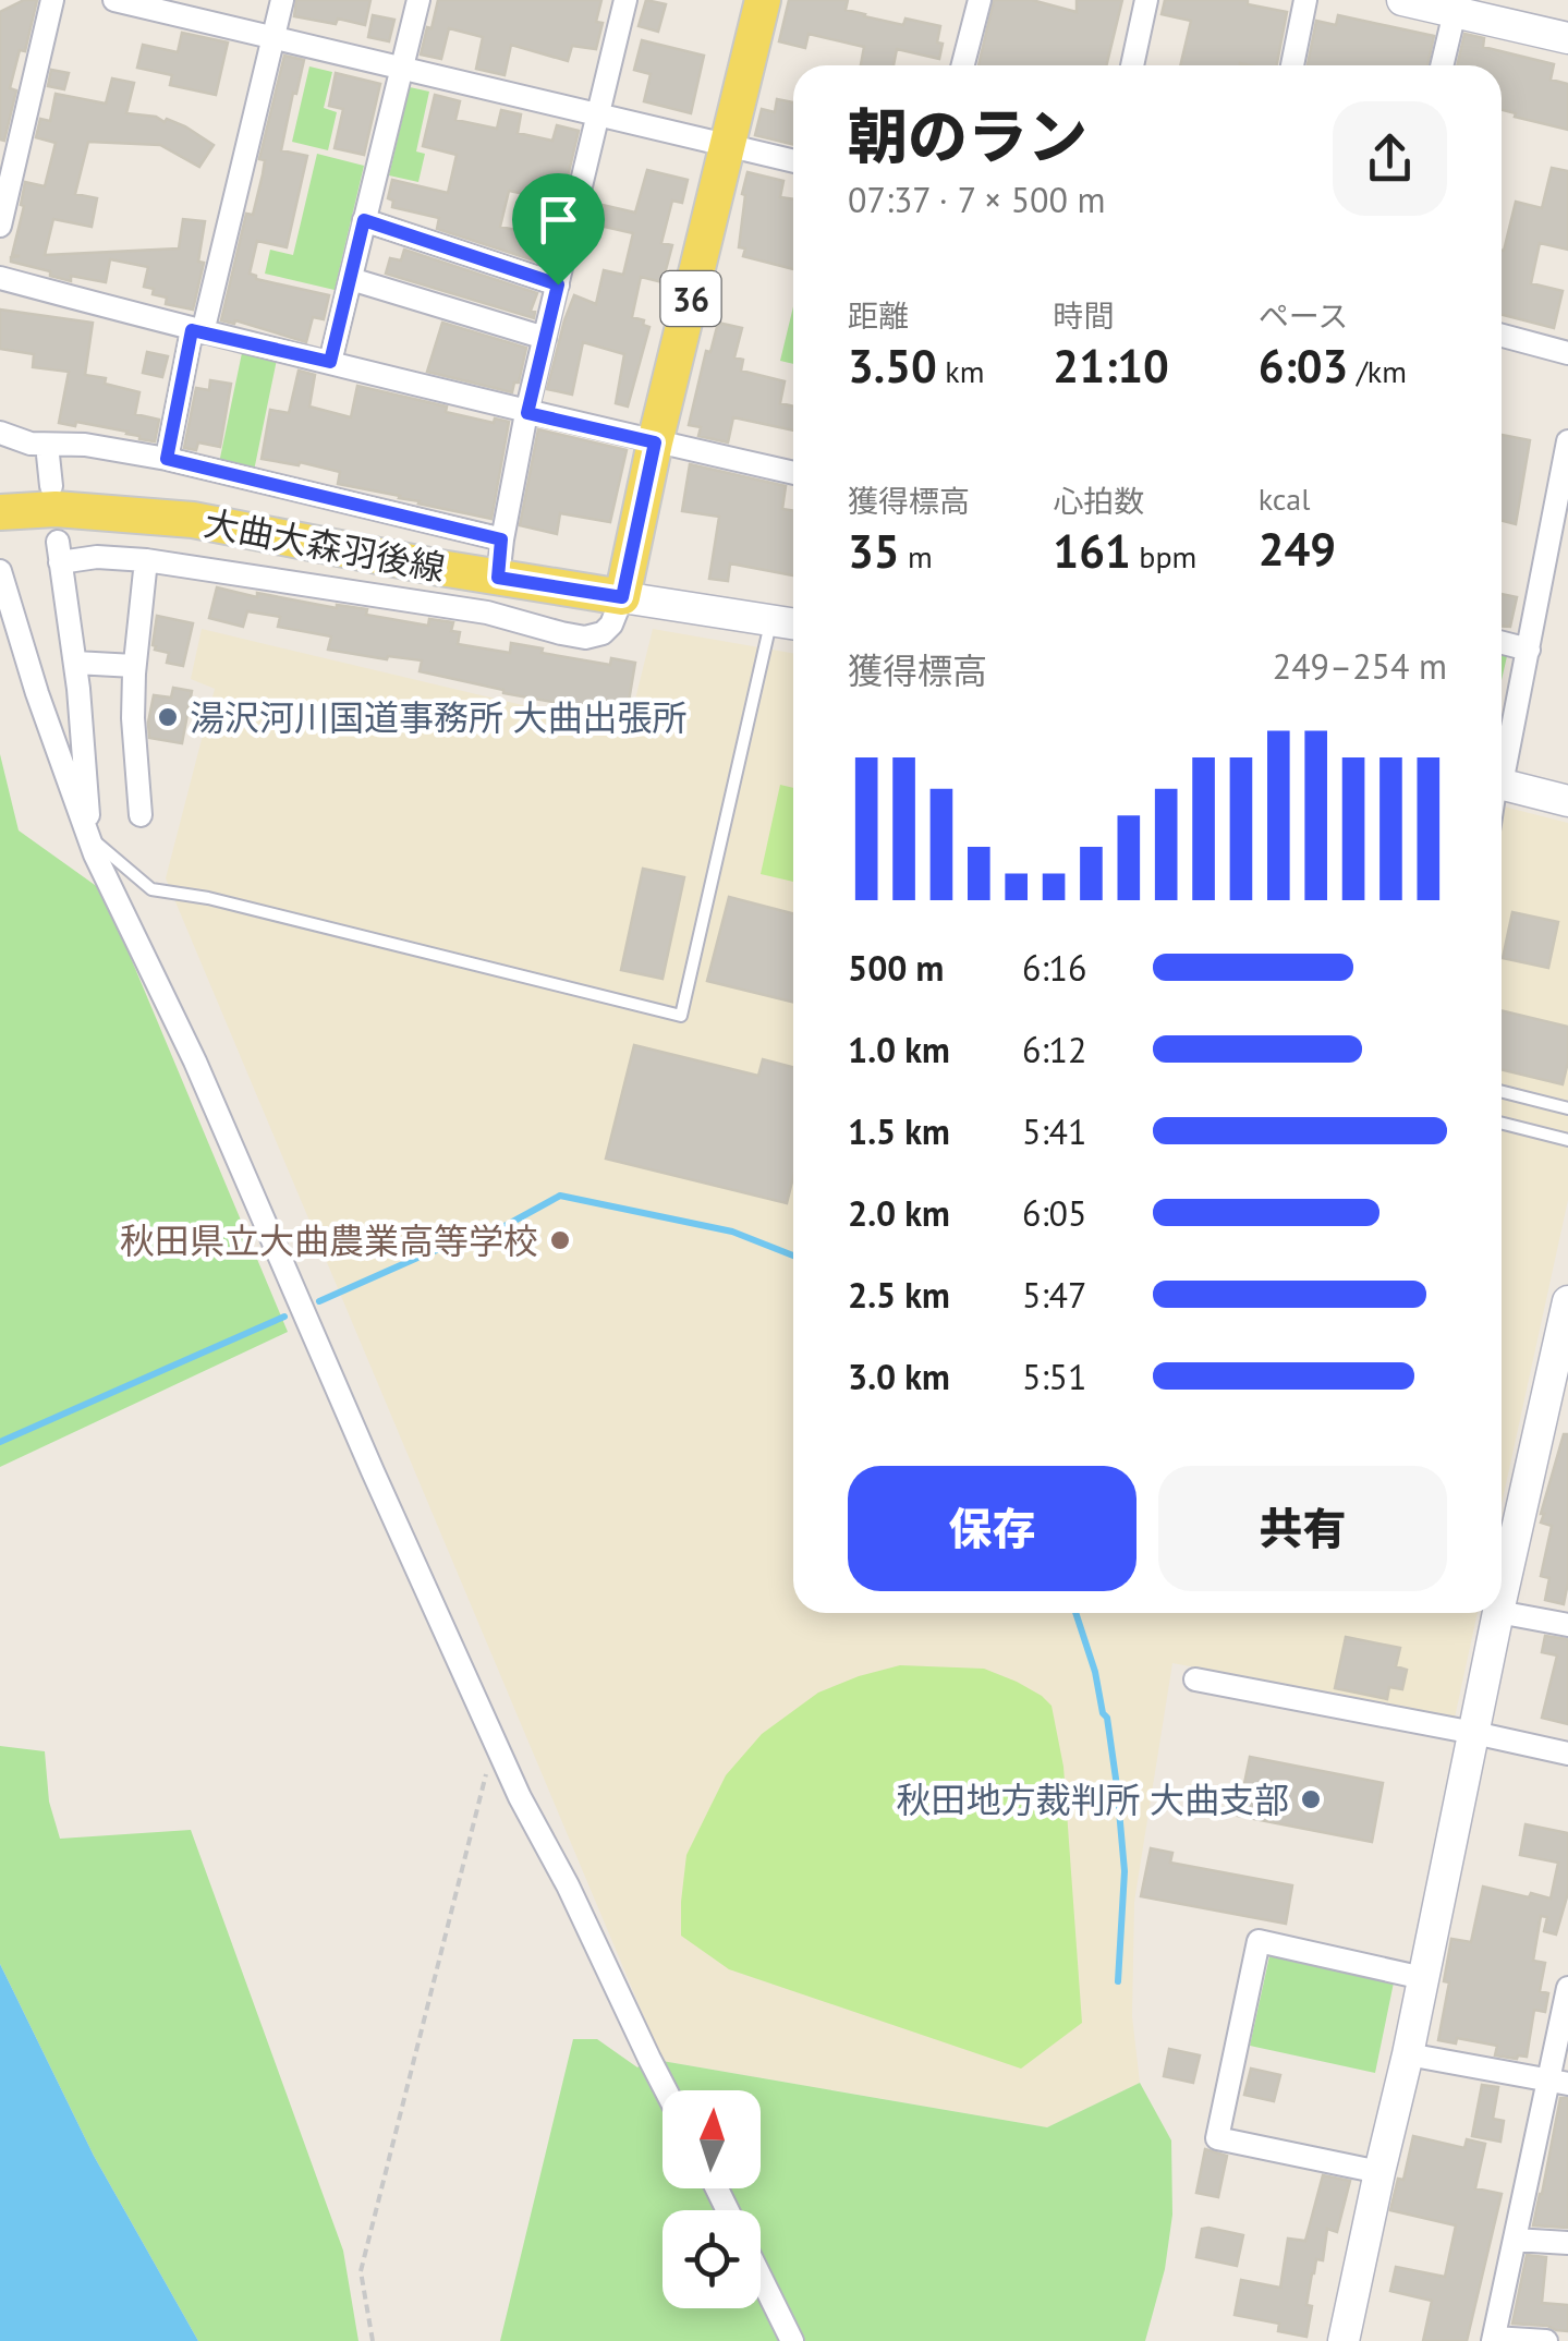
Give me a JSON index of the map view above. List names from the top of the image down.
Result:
{
  "streets": {
    "main road": ["36", "大曲大森羽後線"]
  },
  "crossings": [
    ["36", "大曲大森羽後線"]
  ],
  "places": ["湯沢河川国道事務所 大曲出張所", "秋田県立大曲農業高等学校", "秋田地方裁判所 大曲支部"],
  "north": "top",
  "page": {
    "heading": ["朝のラン", "07:37 · 7 × 500 m"],
    "stats": [
      ["距離", "3.50 km"],
      ["時間", "21:10"],
      ["ペース", "6:03 /km"],
      ["獲得標高", "35 m"],
      ["心拍数", "161 bpm"],
      ["kcal", "249"]
    ],
    "chart": ["獲得標高", "249–254 m"],
    "list": [
      {
        "name": "500 m",
        "note": "6:16"
      },
      {
        "name": "1.0 km",
        "note": "6:12"
      },
      {
        "name": "1.5 km",
        "note": "5:41"
      },
      {
        "name": "2.0 km",
        "note": "6:05"
      },
      {
        "name": "2.5 km",
        "note": "5:47"
      },
      {
        "name": "3.0 km",
        "note": "5:51"
      }
    ],
    "buttons": ["保存", "共有"]
  }
}
